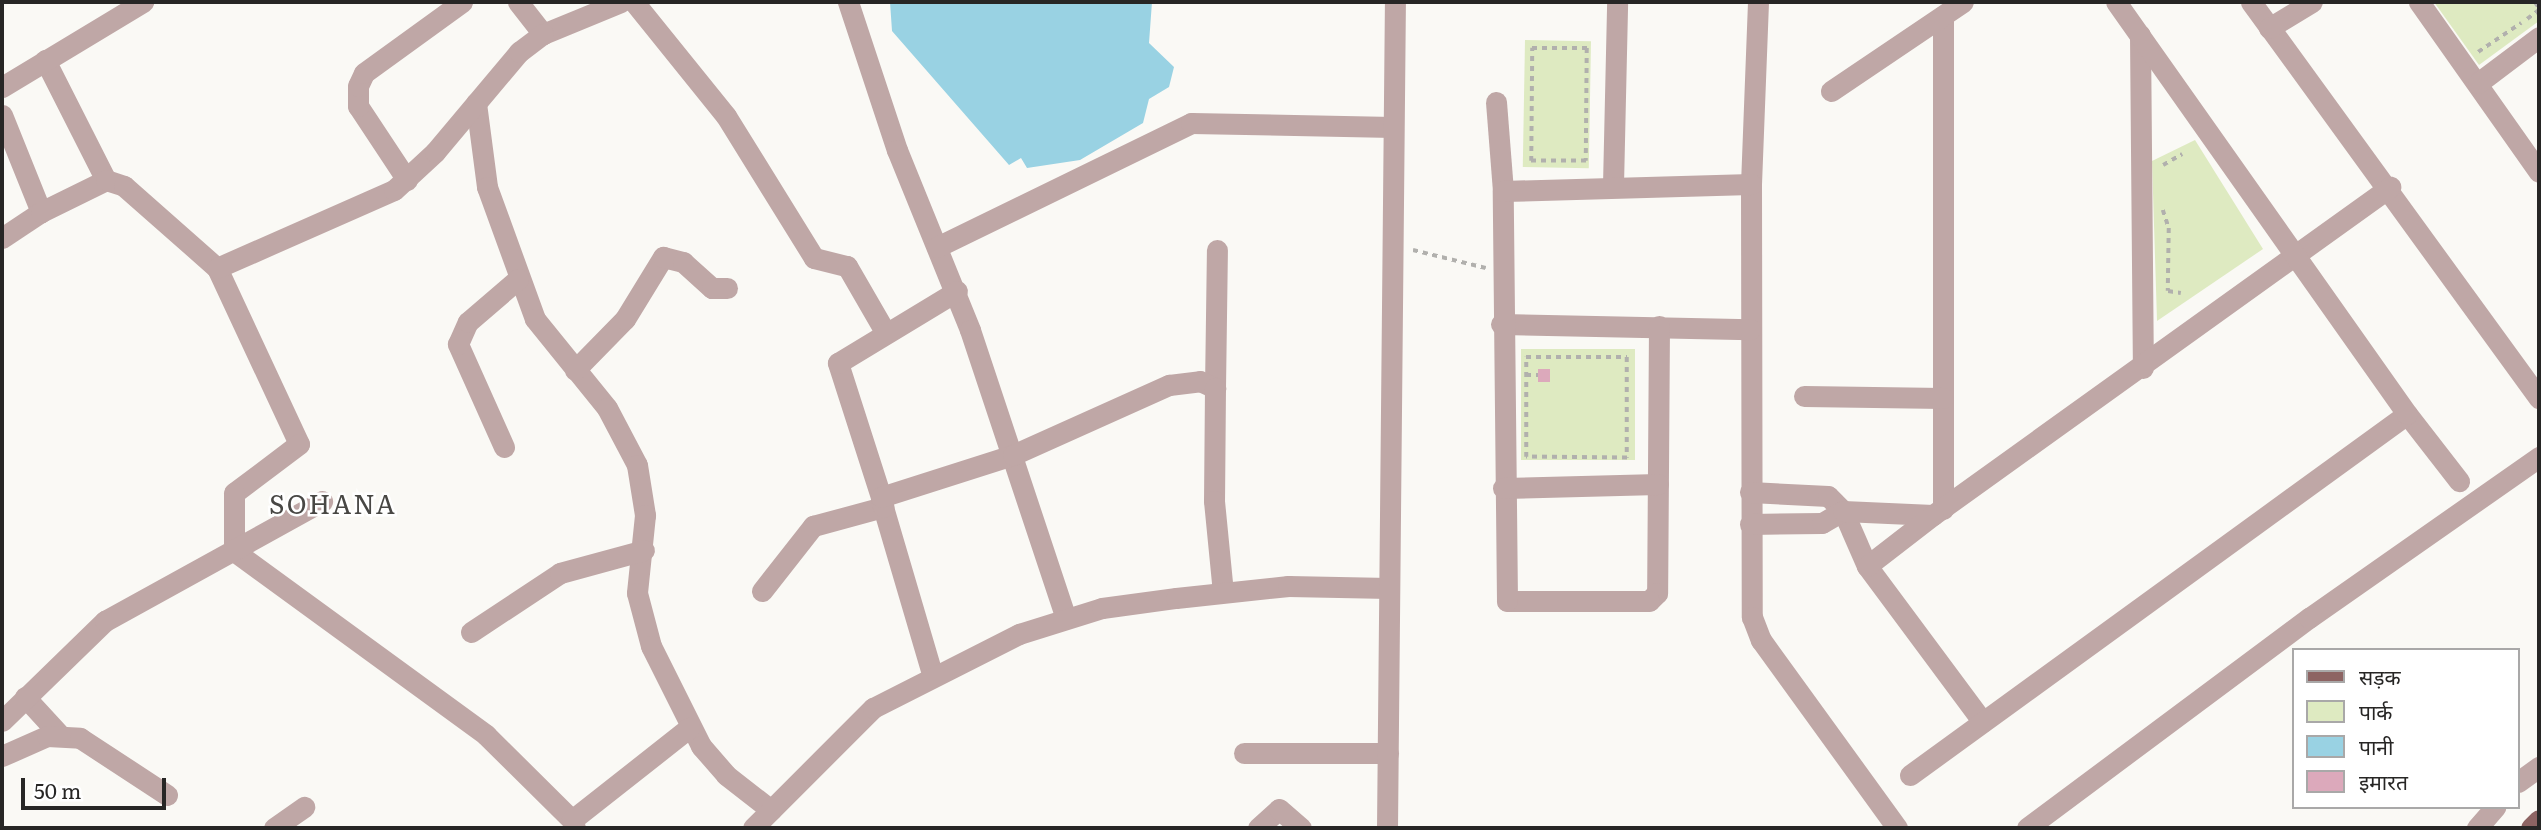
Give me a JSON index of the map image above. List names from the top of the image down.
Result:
{
  "districts": ["SOHANA"],
  "legend": [
    "सड़क",
    "पार्क",
    "पानी",
    "इमारत"
  ],
  "scale_bar": "50 m"
}
